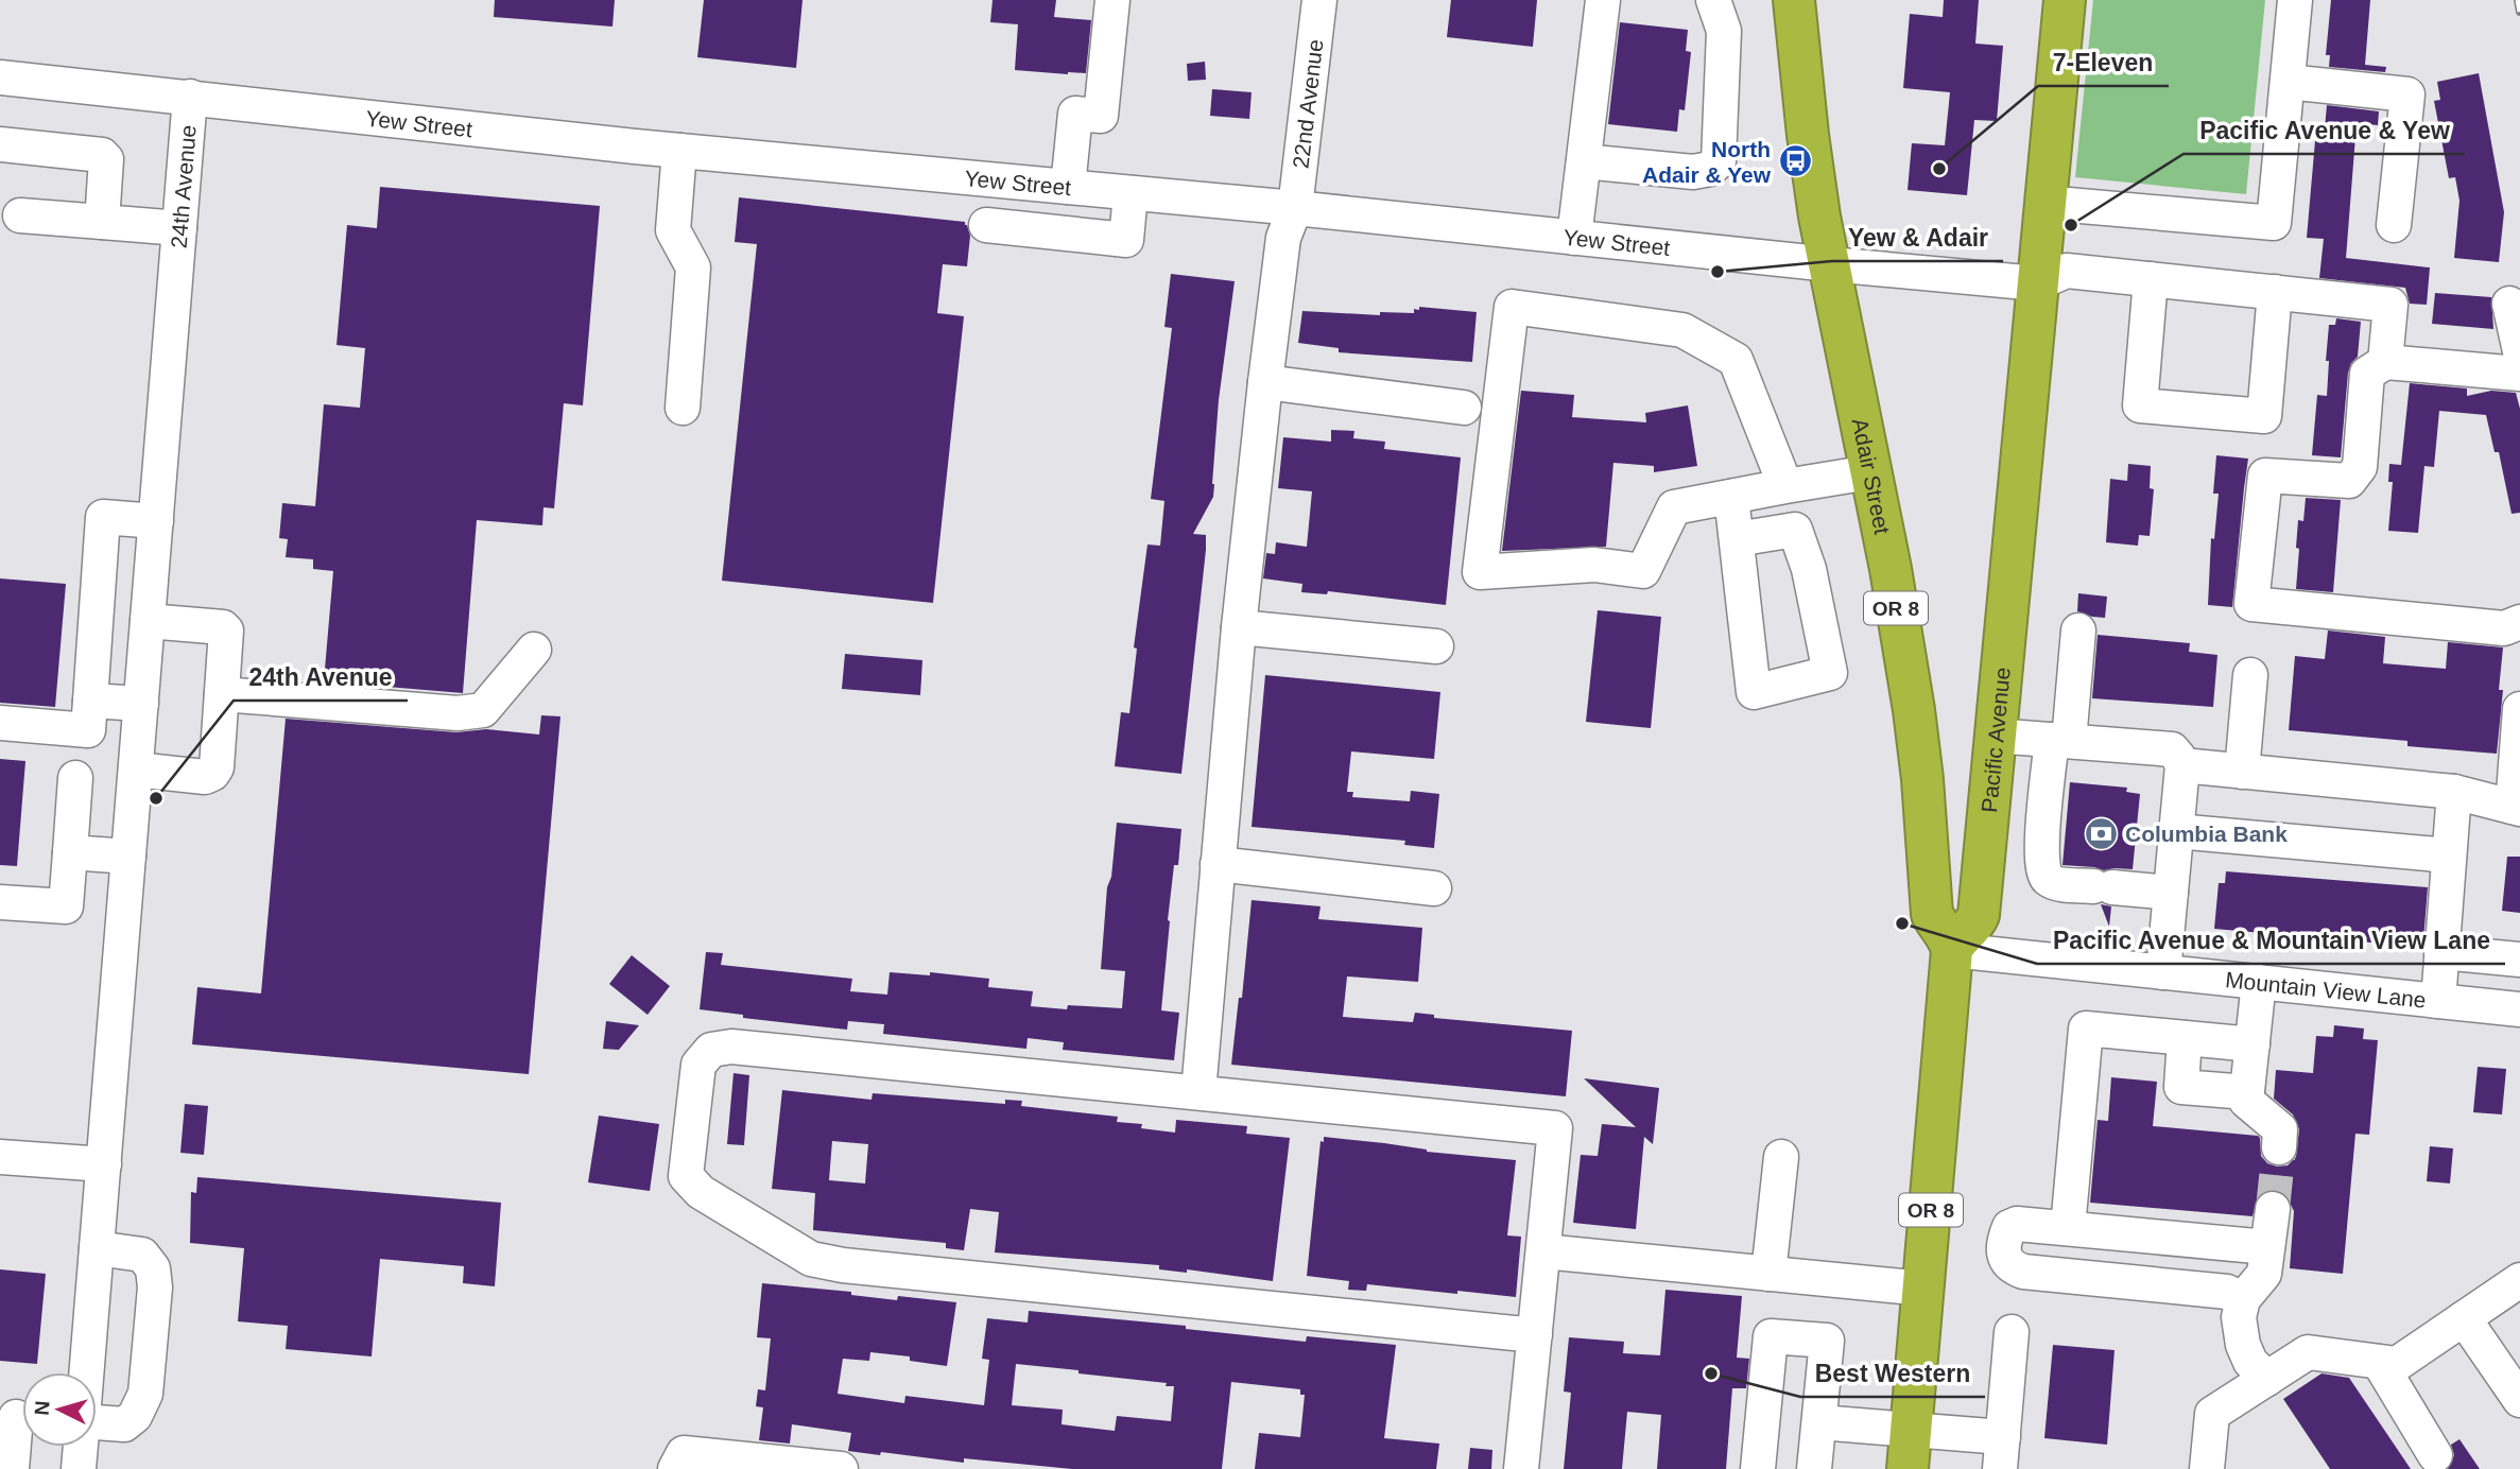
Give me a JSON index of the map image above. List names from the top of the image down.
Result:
{
  "streets": {
    "highway": ["Adair Street", "OR 8", "Pacific Avenue"],
    "street": [
      "22nd Avenue",
      "Yew Street",
      "24th Avenue",
      "Mountain View Lane"
    ]
  },
  "crossings": [
    ["22nd Avenue", "Yew Street"],
    ["Yew Street", "24th Avenue"],
    ["Yew Street", "Adair Street"],
    ["Yew Street", "Pacific Avenue"],
    ["Adair Street", "OR 8"],
    ["Adair Street", "Pacific Avenue"],
    ["Adair Street", "Mountain View Lane"],
    ["OR 8", "Pacific Avenue"],
    ["OR 8", "Mountain View Lane"],
    ["Pacific Avenue", "Mountain View Lane"]
  ],
  "places": {
    "bus stop": ["North Adair & Yew"],
    "other": [
      "7-Eleven",
      "Pacific Avenue & Yew",
      "Yew & Adair",
      "24th Avenue",
      "Pacific Avenue & Mountain View Lane",
      "Best Western"
    ],
    "bank": ["Columbia Bank"]
  },
  "north": "left"
}
